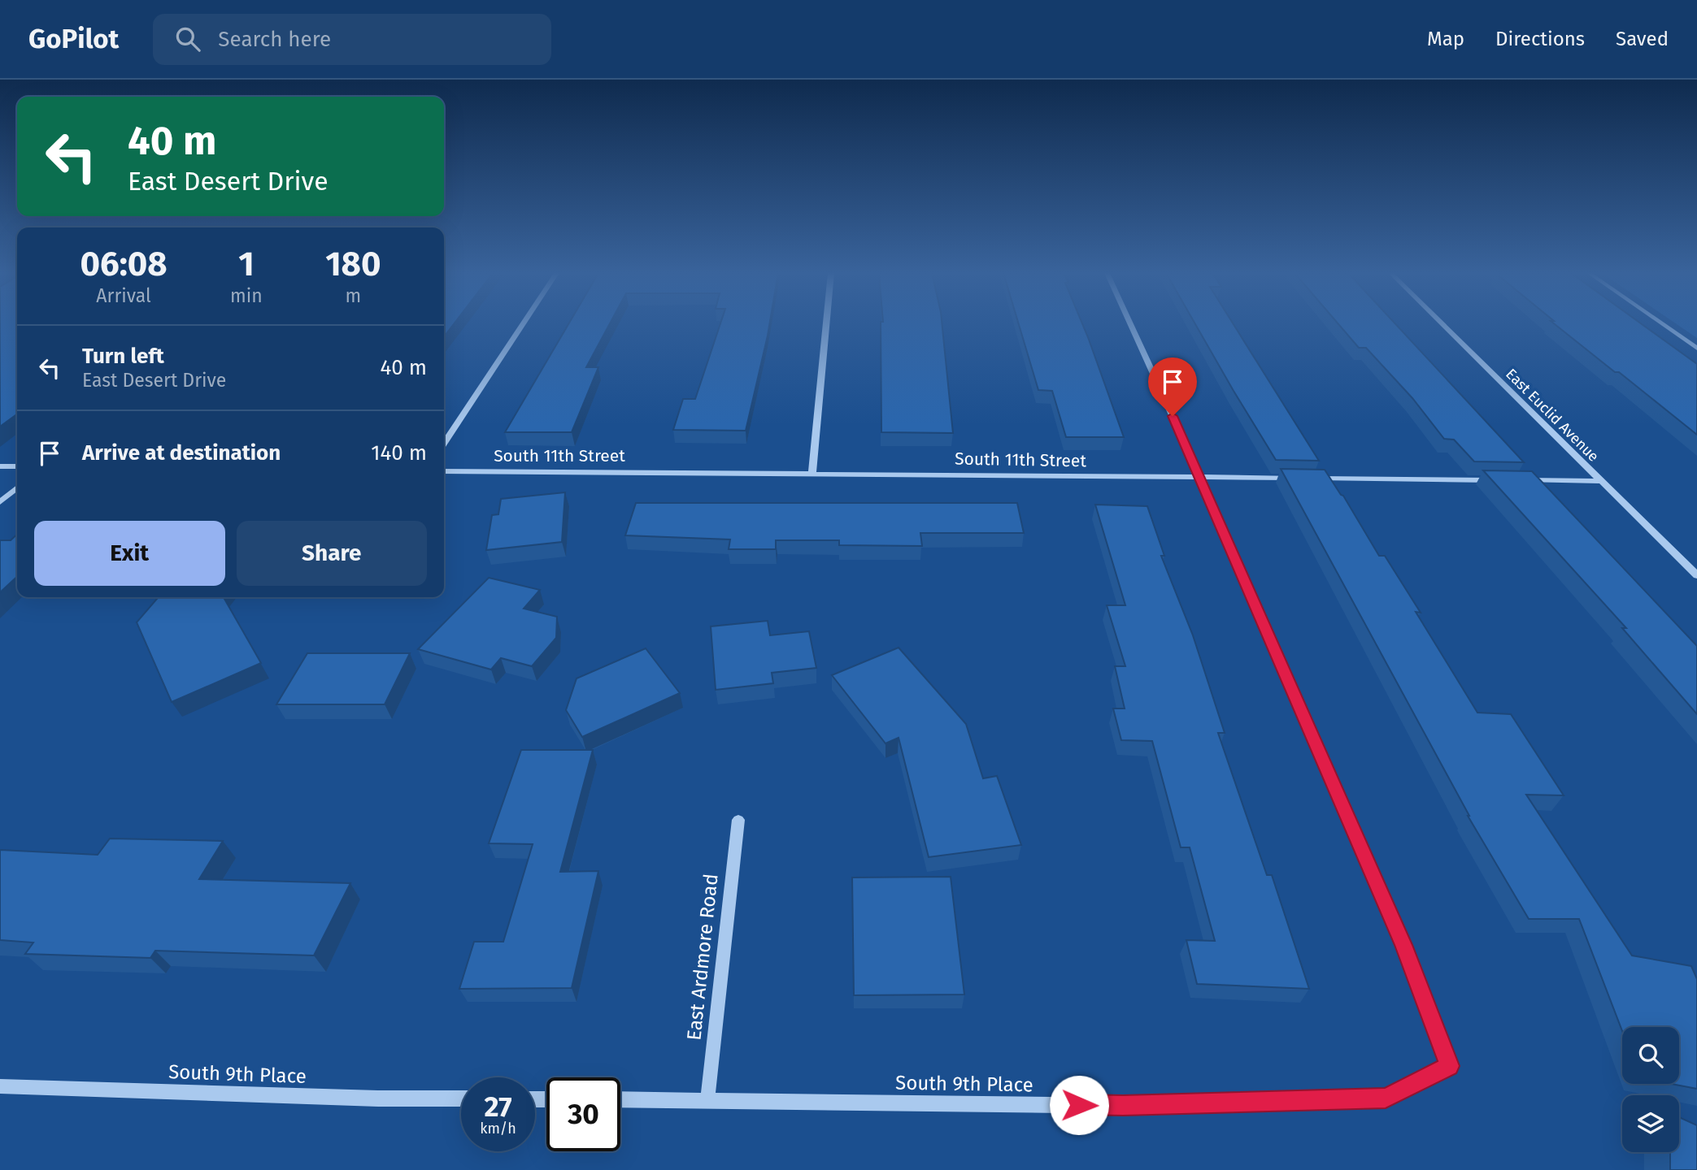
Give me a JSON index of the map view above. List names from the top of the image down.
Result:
{
  "streets": {
    "street": [
      "East Euclid Avenue",
      "South 11th Street",
      "East Ardmore Road",
      "South 9th Place"
    ]
  },
  "crossings": [
    ["South 11th Street", "South 9th Place"],
    ["East Ardmore Road", "South 9th Place"]
  ],
  "page": {
    "header": "GoPilot",
    "search": "Search here",
    "nav": ["Map", "Directions", "Saved"],
    "turn": ["40 m", "East Desert Drive"],
    "eta": [
      "06:08",
      "Arrival",
      "1",
      "min",
      "180",
      "m"
    ],
    "list": [
      {
        "name": "Turn left",
        "note": "East Desert Drive",
        "value": "40 m"
      },
      {
        "name": "Arrive at destination",
        "value": "140 m"
      }
    ],
    "buttons": ["Exit", "Share"],
    "speed": "27 km/h",
    "limit": "30"
  }
}
